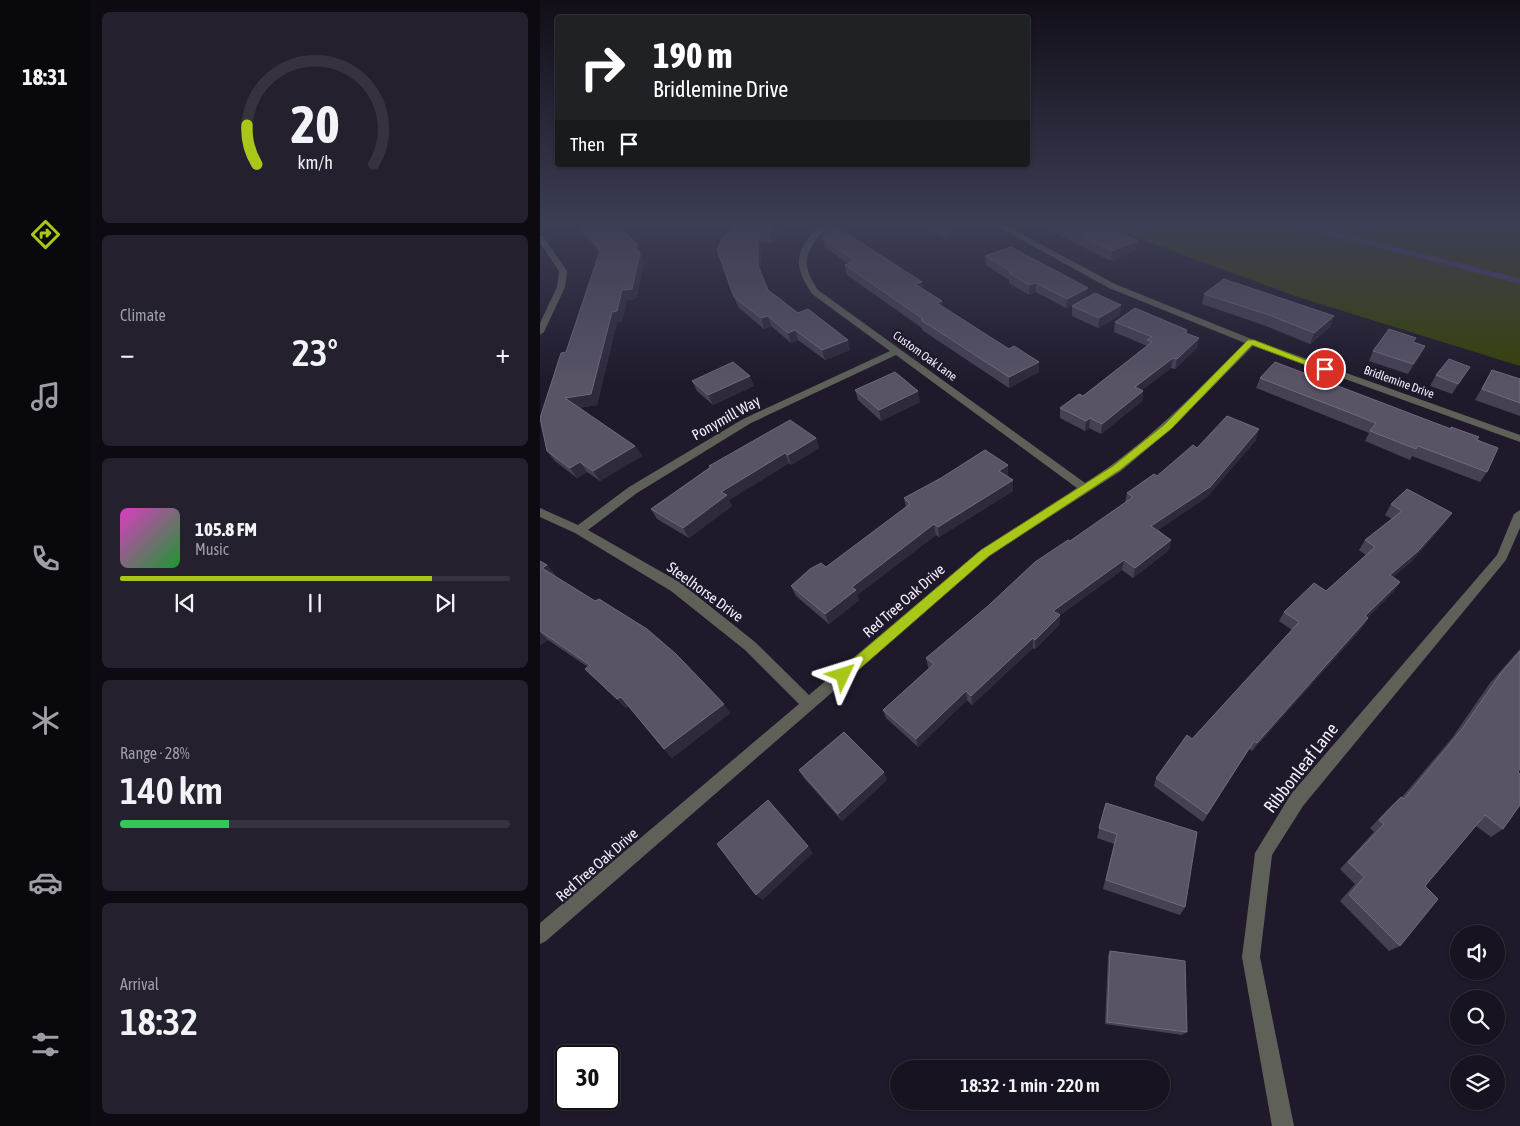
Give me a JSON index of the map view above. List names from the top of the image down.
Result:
{
  "streets": {
    "street": [
      "Custom Oak Lane",
      "Bridlemine Drive",
      "Ponymill Way",
      "Steelhorse Drive",
      "Red Tree Oak Drive",
      "Ribbonleaf Lane"
    ]
  },
  "crossings": [
    ["Custom Oak Lane", "Ponymill Way"],
    ["Custom Oak Lane", "Red Tree Oak Drive"],
    ["Bridlemine Drive", "Red Tree Oak Drive"],
    ["Ponymill Way", "Steelhorse Drive"],
    ["Steelhorse Drive", "Red Tree Oak Drive"]
  ],
  "page": {
    "tabs": "18:31",
    "turn": ["190 m", "Bridlemine Drive"],
    "then": "Then",
    "tile": [
      "Climate",
      ["Range · 28%", "140 km"],
      ["Arrival", "18:32"]
    ],
    "heat": ["−", "23°", "+"],
    "song": ["105.8 FM", "Music"],
    "limit": "30",
    "trip": "18:32 · 1 min · 220 m",
    "gauge": ["20", "km/h"]
  }
}
